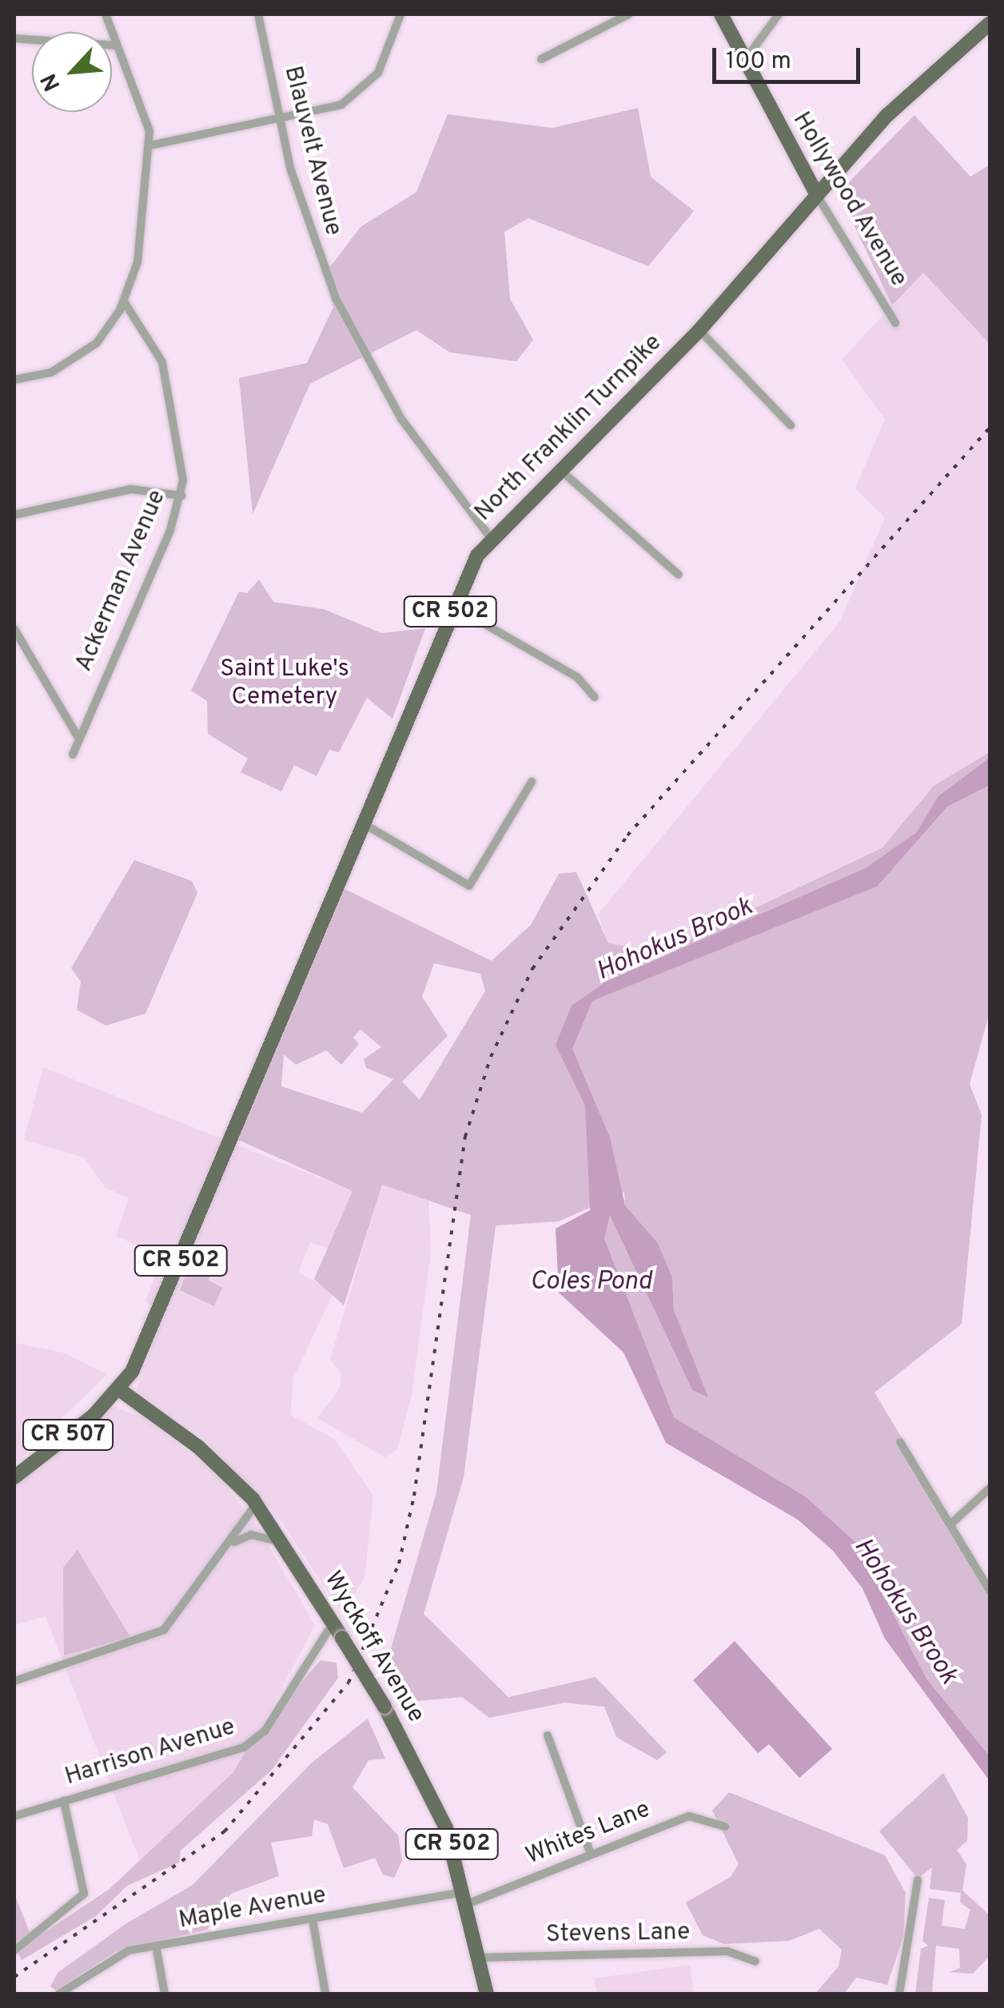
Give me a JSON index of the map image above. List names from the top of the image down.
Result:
{
  "streets": {
    "main road": [
      "Hollywood Avenue",
      "North Franklin Turnpike",
      "CR 502",
      "CR 507",
      "Wyckoff Avenue"
    ],
    "street": [
      "Blauvelt Avenue",
      "Ackerman Avenue",
      "Harrison Avenue",
      "Whites Lane",
      "Maple Avenue",
      "Stevens Lane"
    ]
  },
  "crossings": [
    ["Blauvelt Avenue", "North Franklin Turnpike"],
    ["Hollywood Avenue", "North Franklin Turnpike"],
    ["North Franklin Turnpike", "CR 507"],
    ["North Franklin Turnpike", "Wyckoff Avenue"],
    ["CR 507", "Wyckoff Avenue"],
    ["Wyckoff Avenue", "Harrison Avenue"],
    ["Wyckoff Avenue", "Whites Lane"],
    ["Wyckoff Avenue", "Maple Avenue"],
    ["Wyckoff Avenue", "Stevens Lane"],
    ["Whites Lane", "Maple Avenue"]
  ],
  "water": ["Hohokus Brook", "Coles Pond"],
  "parks": ["Saint Luke's Cemetery"],
  "scale_bar": "100 m",
  "north": "bottom left"
}
